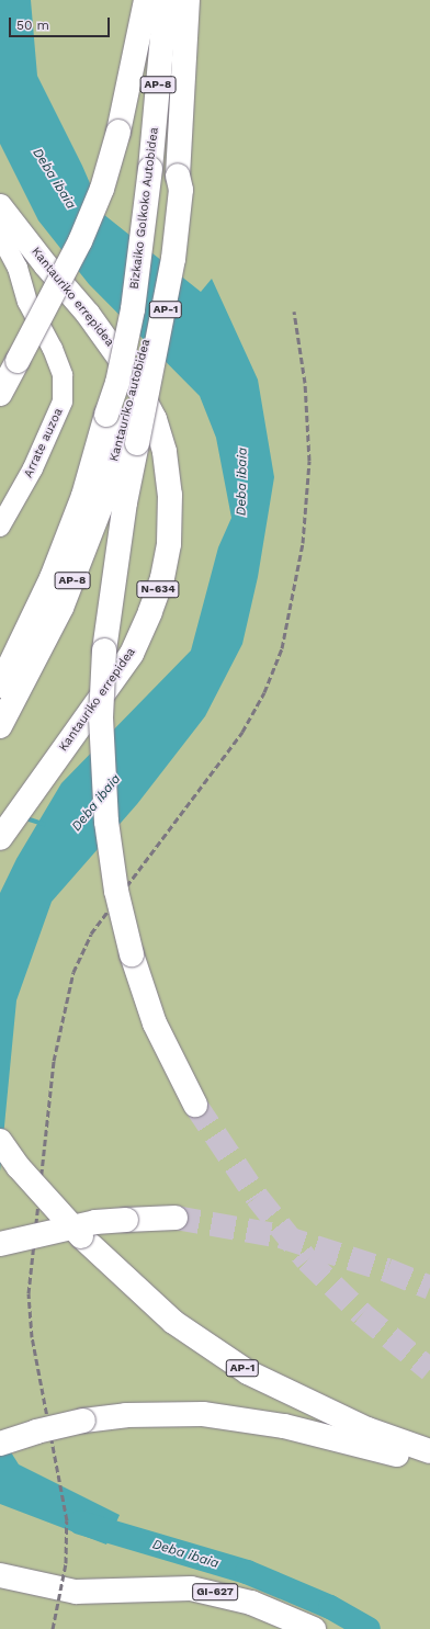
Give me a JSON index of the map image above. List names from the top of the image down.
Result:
{
  "streets": {
    "main road": [
      "AP-8",
      "Bizkaiko Golkoko Autobidea",
      "Kantauriko errepidea",
      "AP-1",
      "Kantauriko autobidea",
      "N-634",
      "GI-627"
    ],
    "street": ["Arrate auzoa"]
  },
  "crossings": [
    ["Bizkaiko Golkoko Autobidea", "Kantauriko autobidea"]
  ],
  "water": ["Deba ibaia"],
  "scale_bar": "50 m"
}
